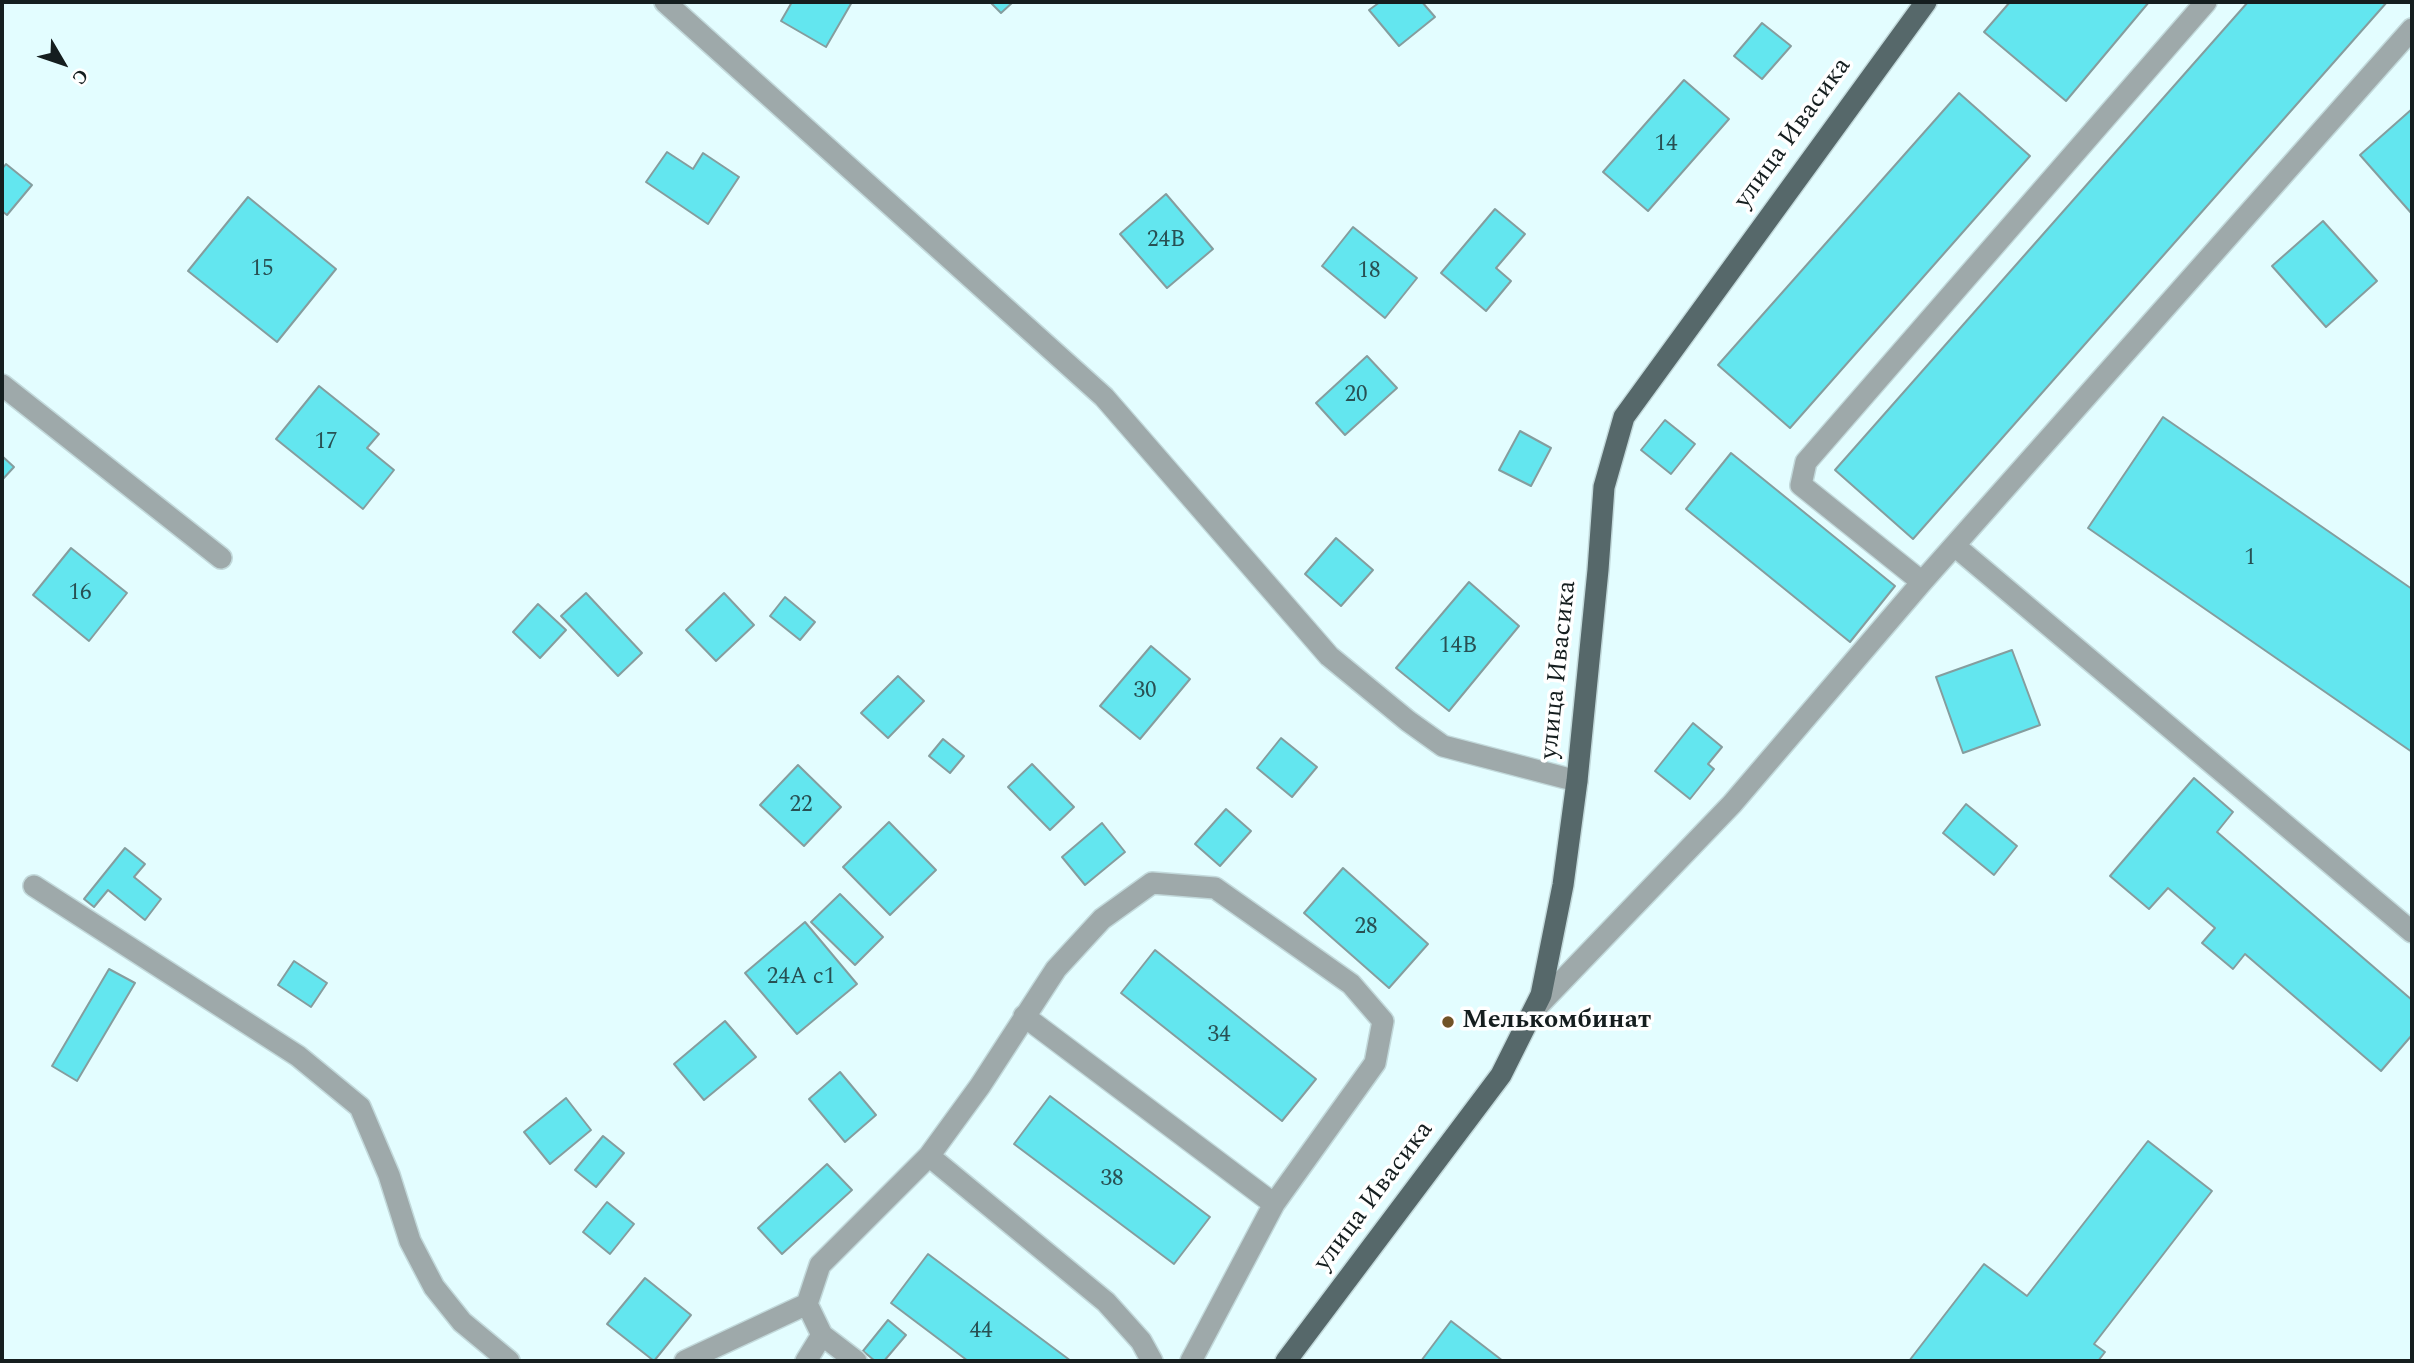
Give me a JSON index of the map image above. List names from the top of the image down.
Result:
{
  "streets": {
    "main road": ["улица Ивасика"]
  },
  "places": ["Мелькомбинат"],
  "house_numbers": [
    "14",
    "24В",
    "15",
    "18",
    "20",
    "17",
    "1",
    "16",
    "14В",
    "30",
    "22",
    "28",
    "24А с1",
    "34",
    "38",
    "44"
  ],
  "north": "bottom right"
}
